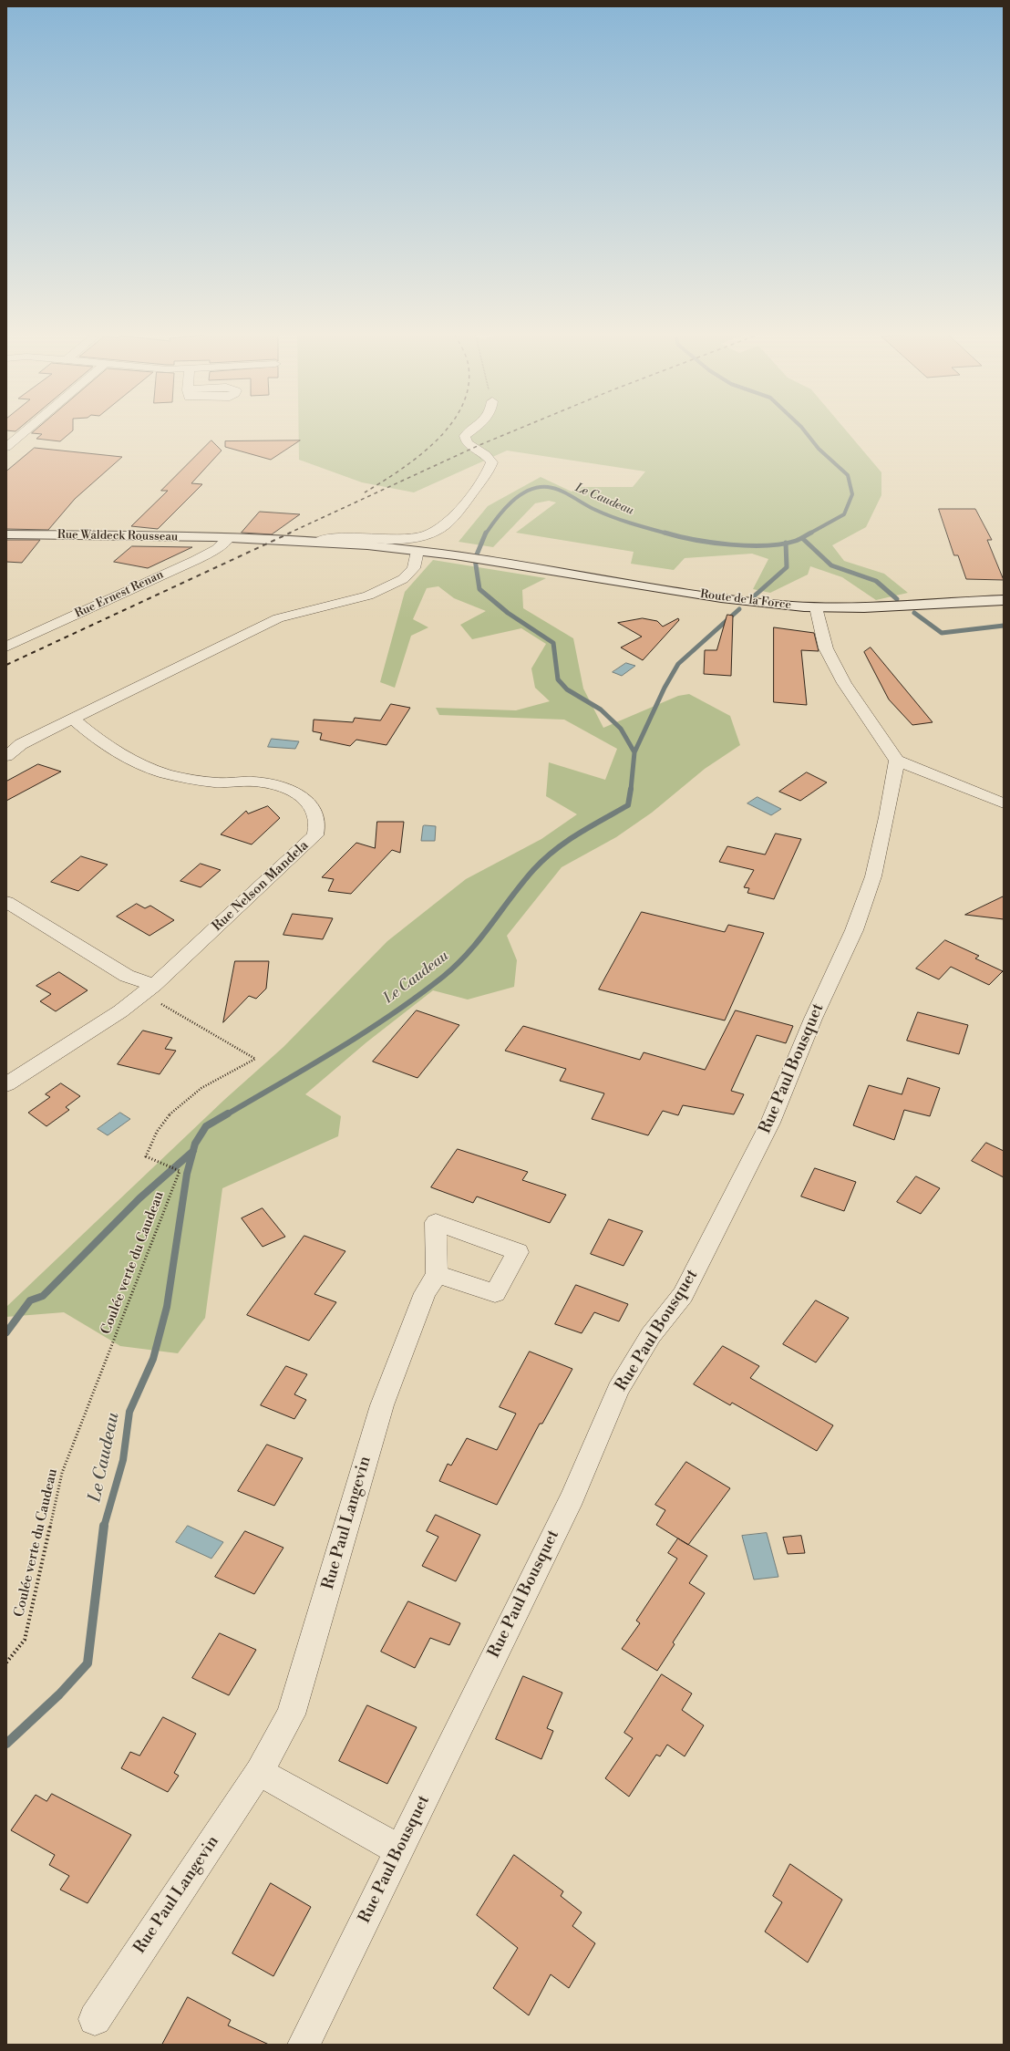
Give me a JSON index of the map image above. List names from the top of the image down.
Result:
{
  "streets": {
    "street": [
      "Rue Waldeck Rousseau",
      "Rue Ernest Renan",
      "Route de la Force",
      "Rue Nelson Mandela",
      "Rue Paul Bousquet",
      "Rue Paul Langevin"
    ],
    "path": ["Coulée verte du Caudeau"]
  },
  "crossings": [
    ["Rue Waldeck Rousseau", "Rue Ernest Renan"],
    ["Rue Waldeck Rousseau", "Route de la Force"],
    ["Rue Nelson Mandela", "Coulée verte du Caudeau"]
  ],
  "water": ["Le Caudeau"]
}
